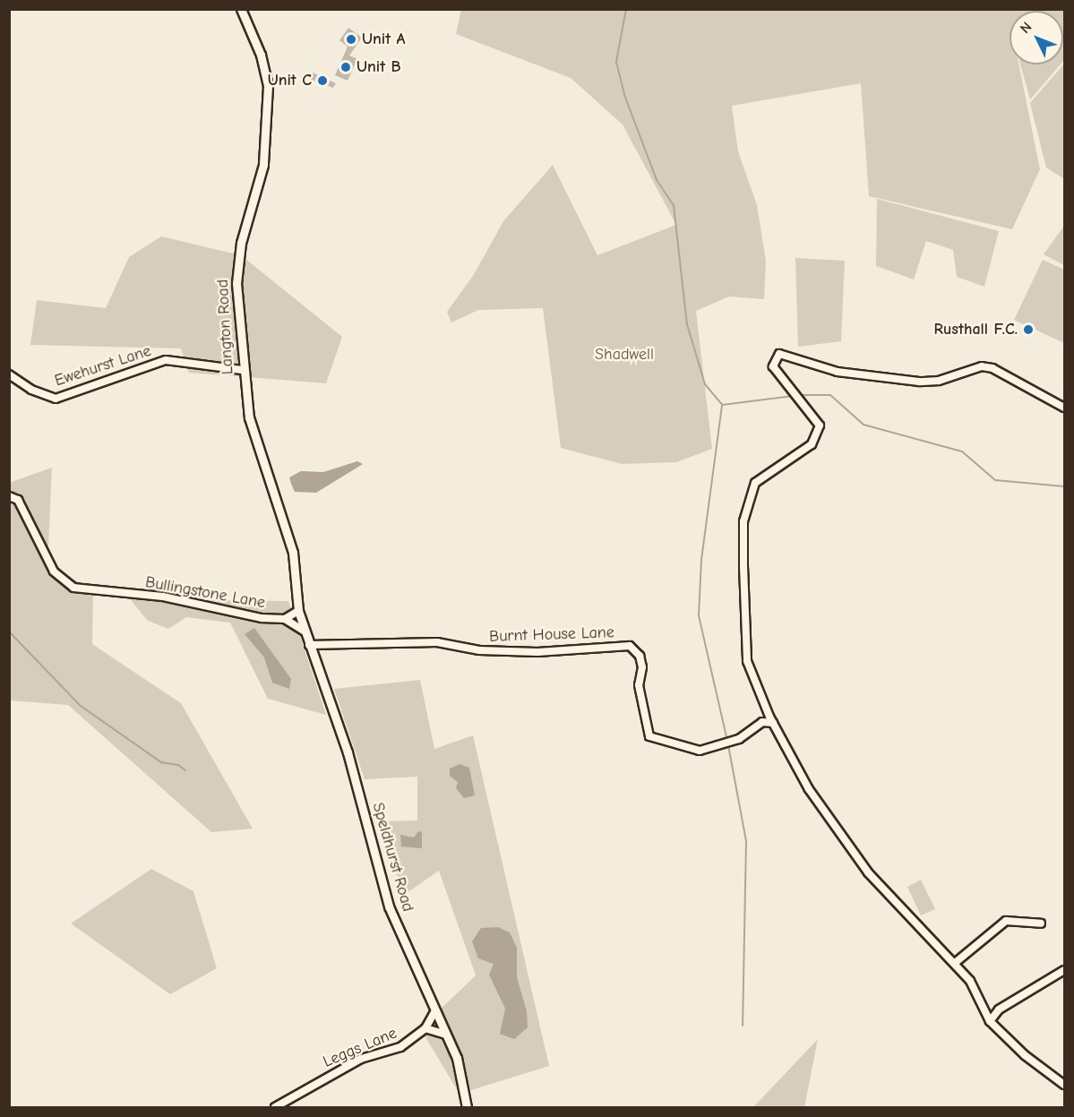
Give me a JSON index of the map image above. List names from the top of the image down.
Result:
{
  "streets": {
    "street": [
      "Langton Road",
      "Ewehurst Lane",
      "Bullingstone Lane",
      "Burnt House Lane",
      "Speldhurst Road",
      "Leggs Lane"
    ]
  },
  "crossings": [
    ["Langton Road", "Ewehurst Lane"],
    ["Langton Road", "Bullingstone Lane"],
    ["Langton Road", "Speldhurst Road"],
    ["Bullingstone Lane", "Speldhurst Road"],
    ["Burnt House Lane", "Speldhurst Road"],
    ["Speldhurst Road", "Leggs Lane"]
  ],
  "parks": ["Shadwell"],
  "places": [
    "Unit A",
    "Unit B",
    "Unit C",
    "Rusthall F.C."
  ],
  "north": "top left"
}
